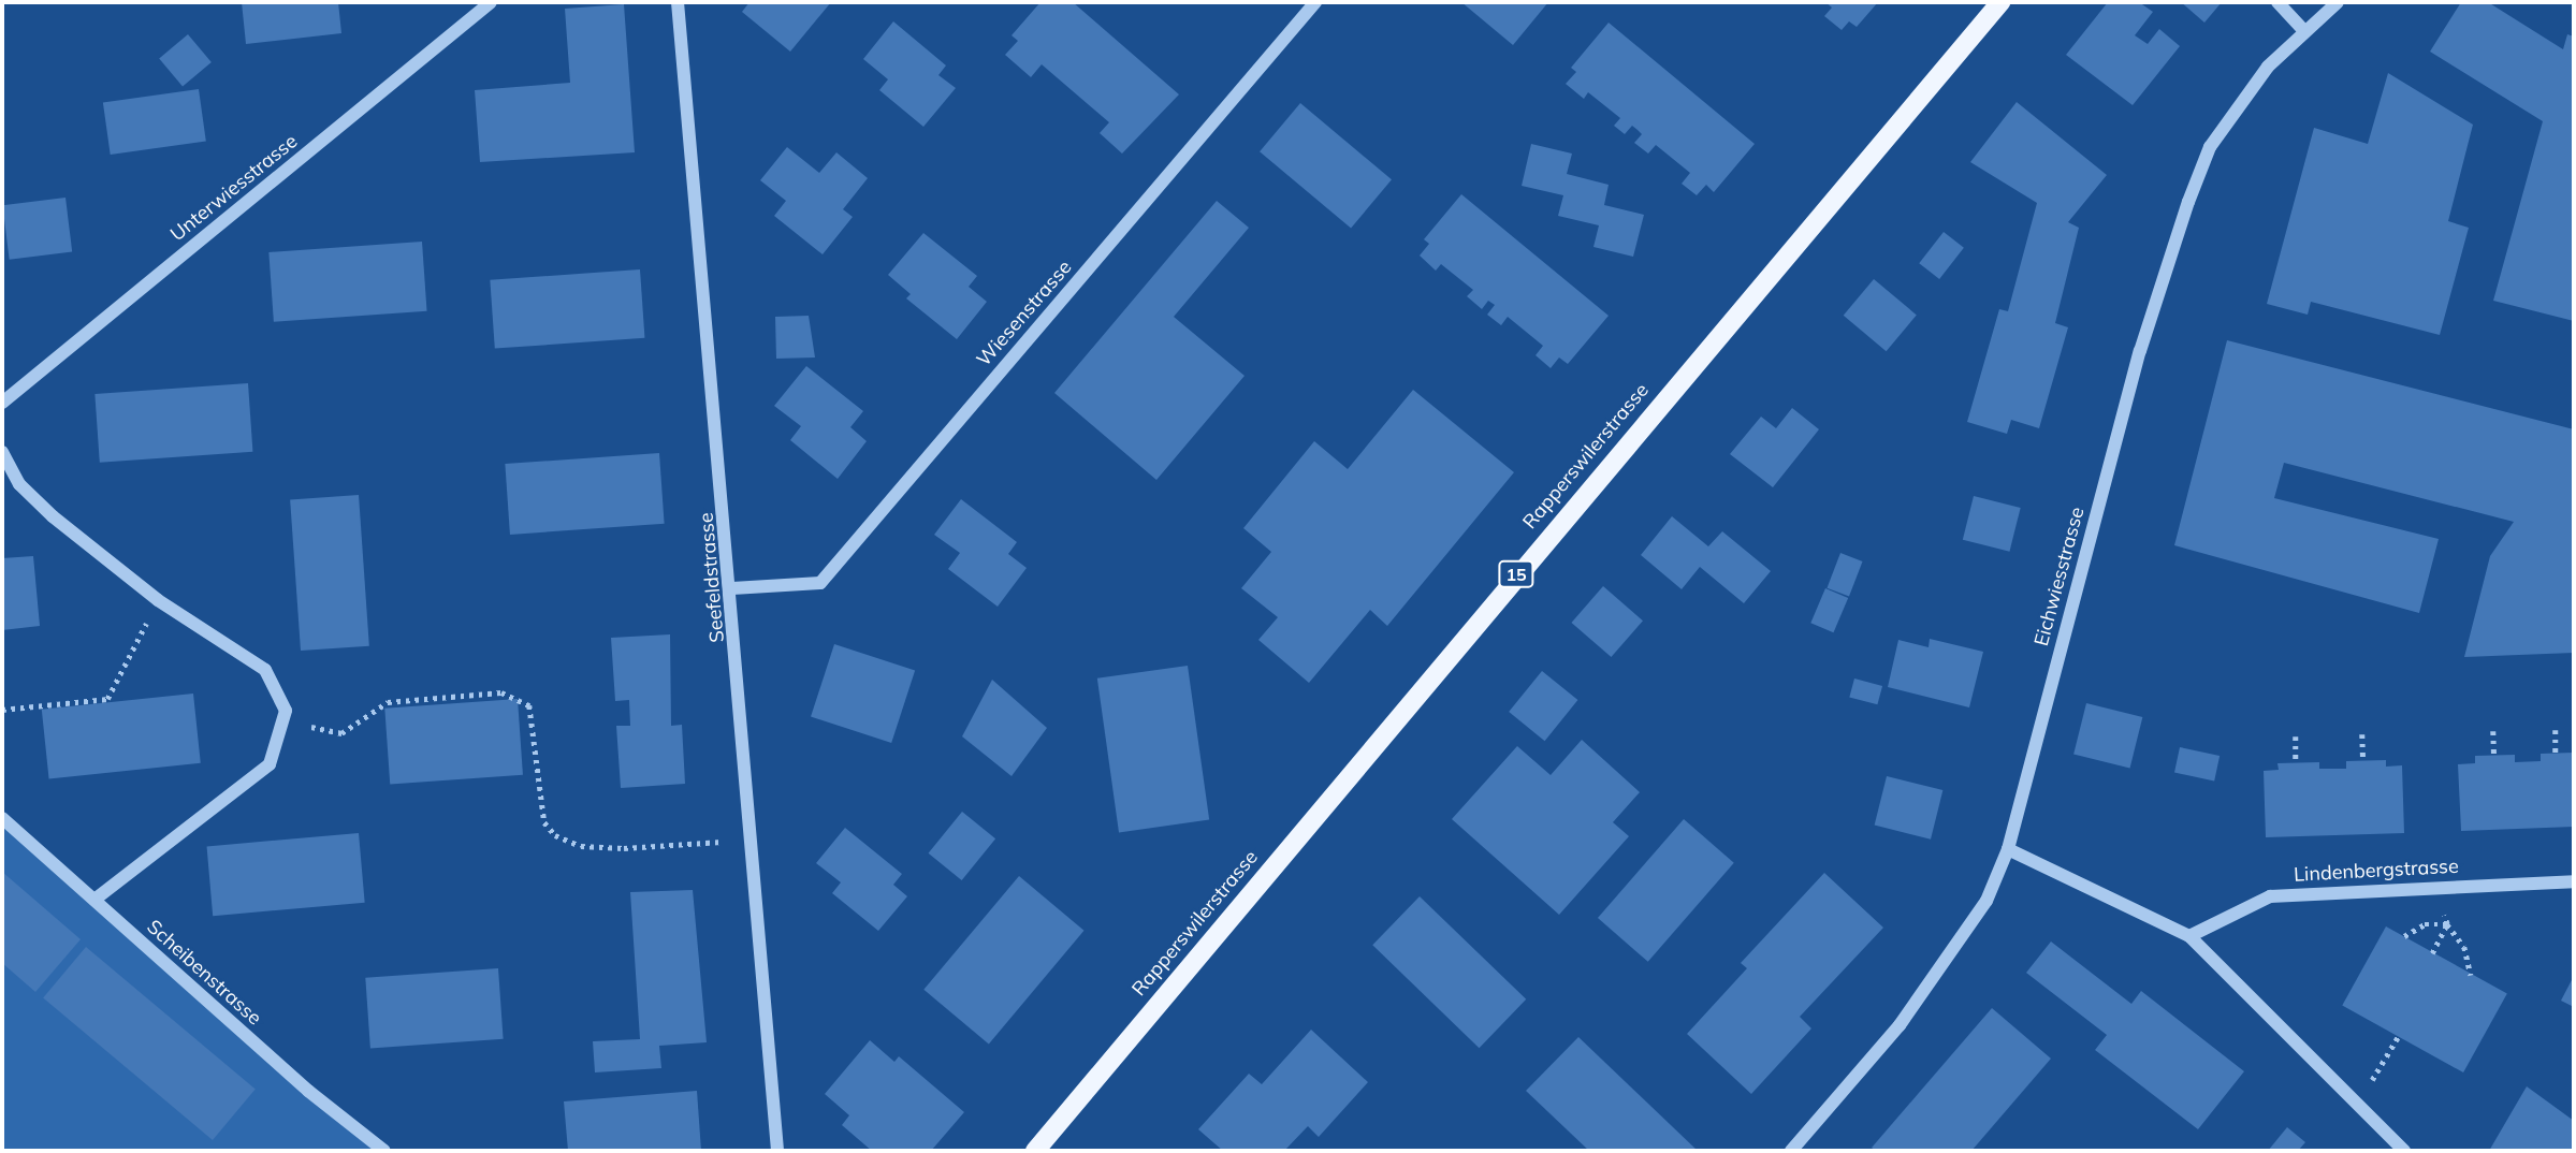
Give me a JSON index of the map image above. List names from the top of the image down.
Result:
{
  "streets": {
    "main road": ["Rapperswilerstrasse", "15"],
    "street": [
      "Unterwiesstrasse",
      "Wiesenstrasse",
      "Eichwiesstrasse",
      "Seefeldstrasse",
      "Lindenbergstrasse",
      "Scheibenstrasse"
    ]
  },
  "crossings": [
    ["Wiesenstrasse", "Seefeldstrasse"]
  ]
}
